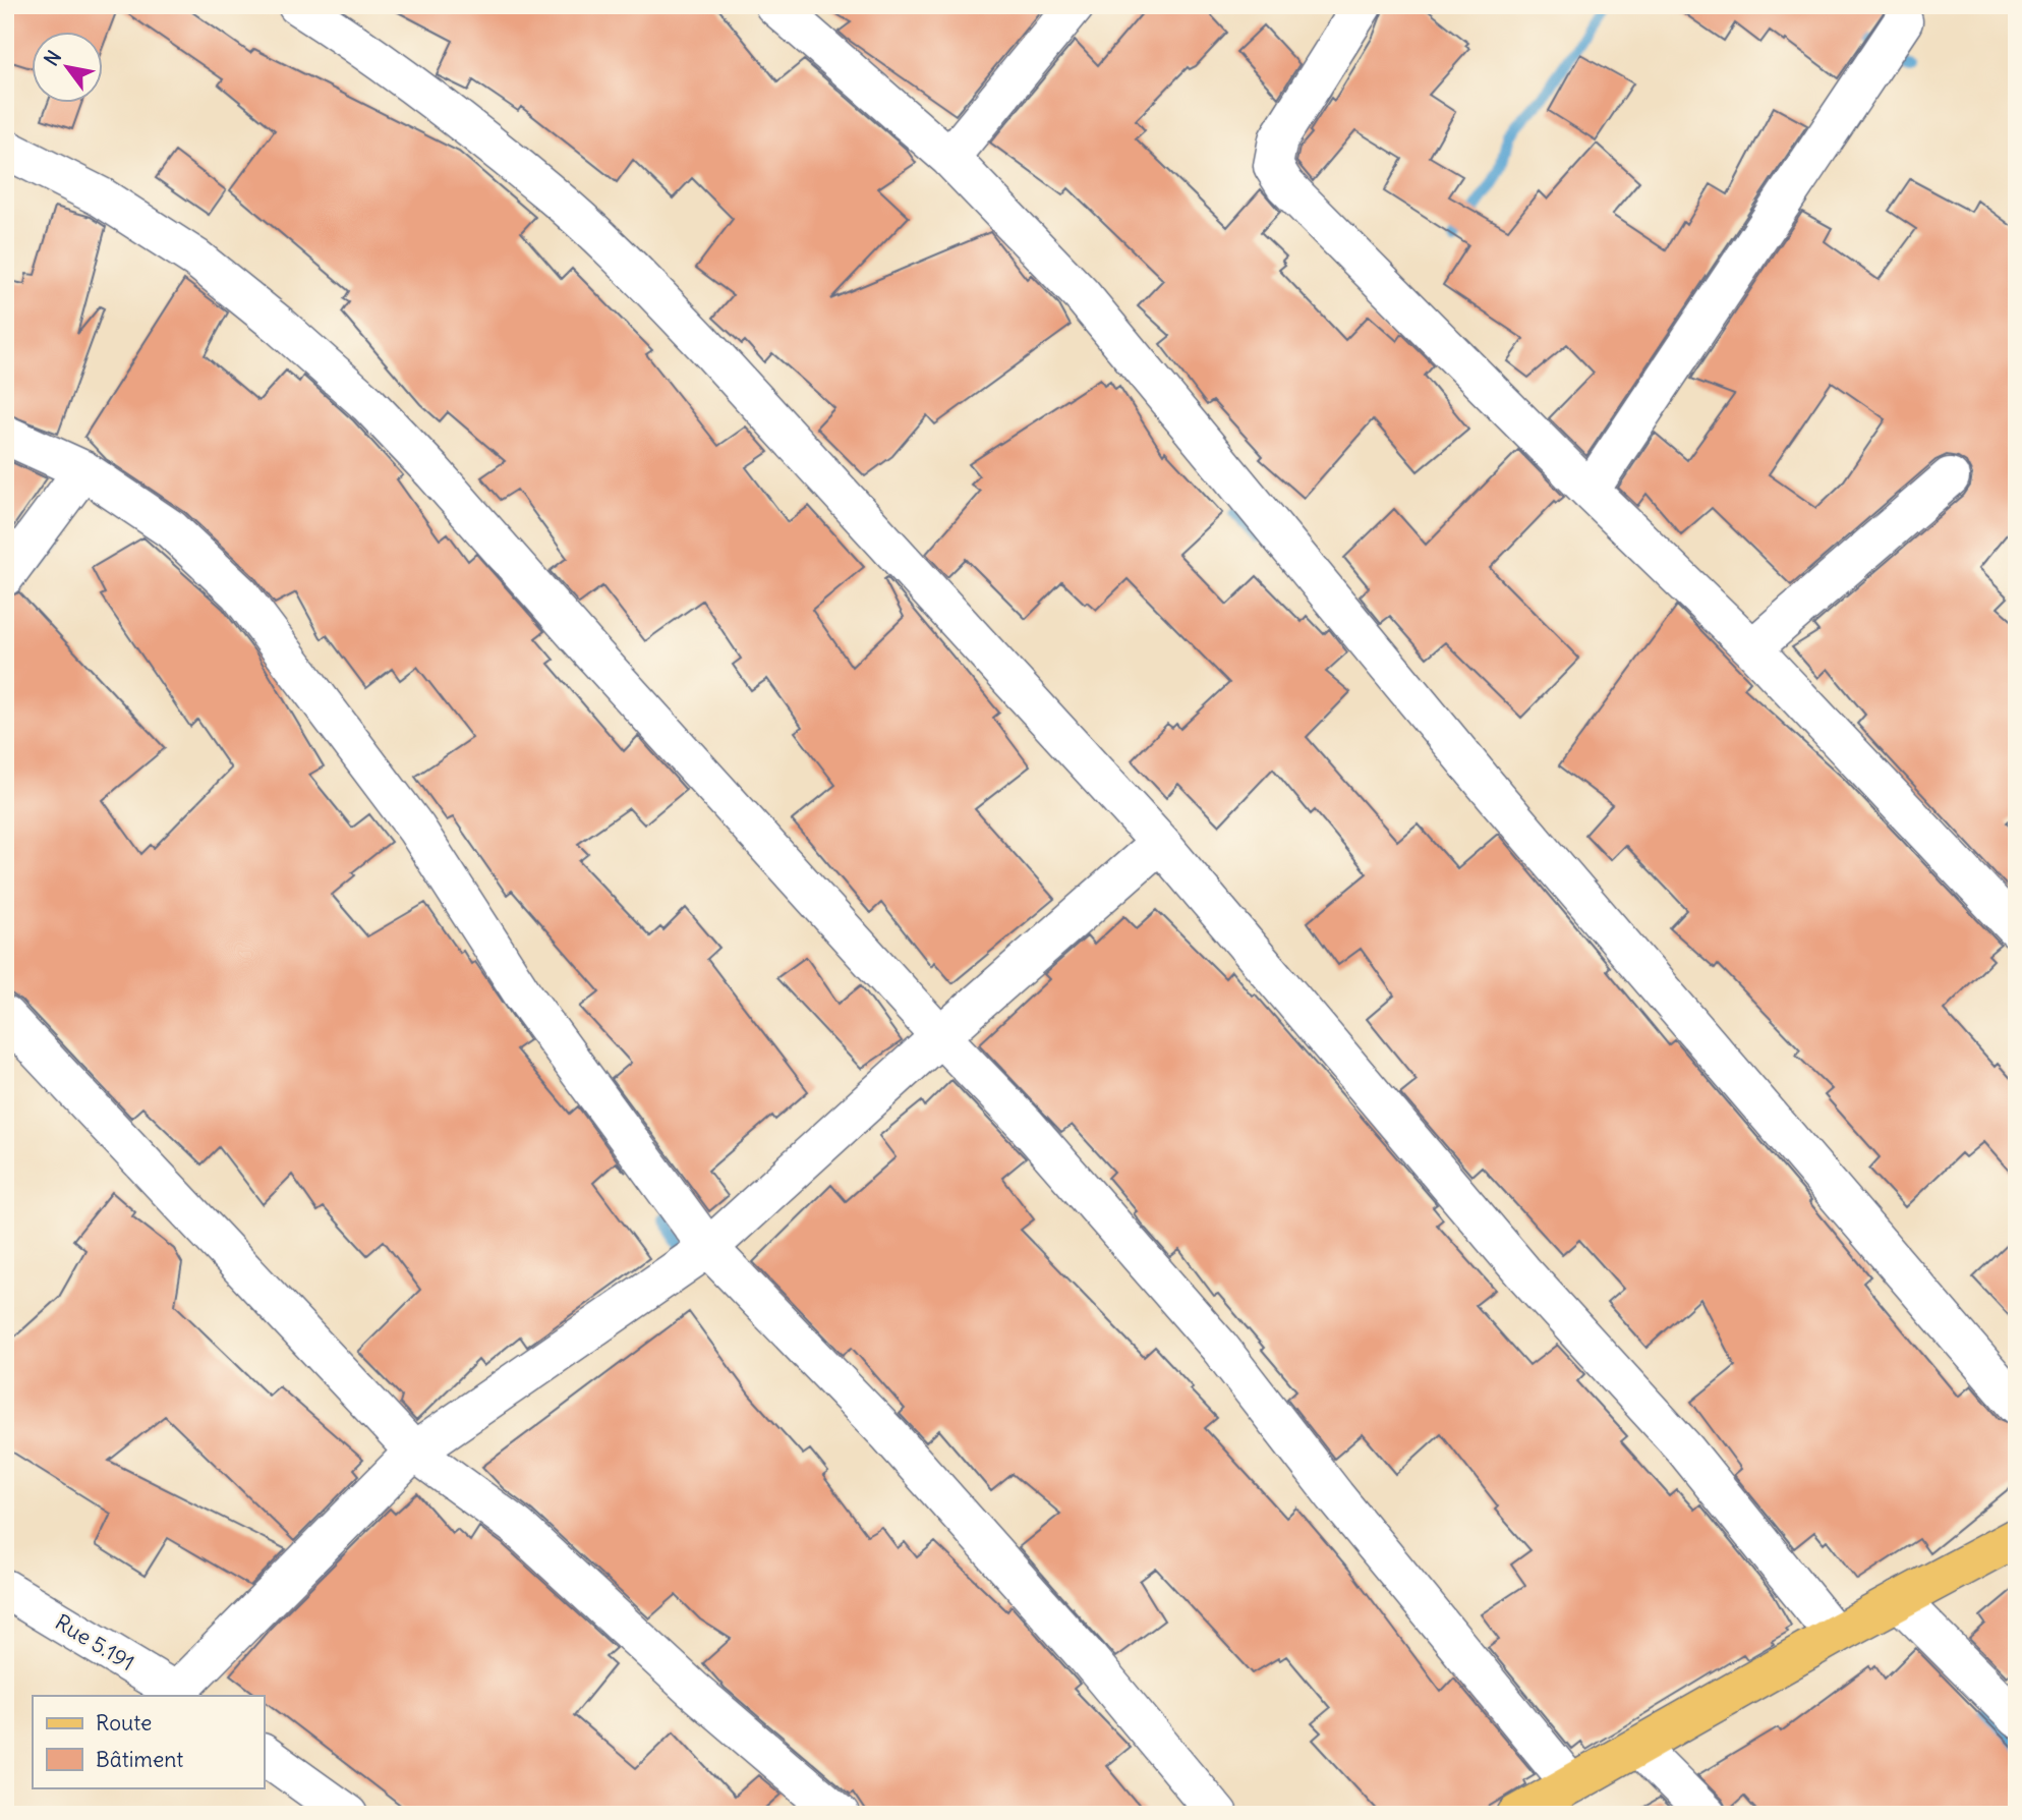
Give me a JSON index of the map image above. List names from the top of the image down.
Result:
{
  "streets": {
    "street": ["Rue 5.191"]
  },
  "legend": ["Route", "Bâtiment"],
  "north": "top left"
}
